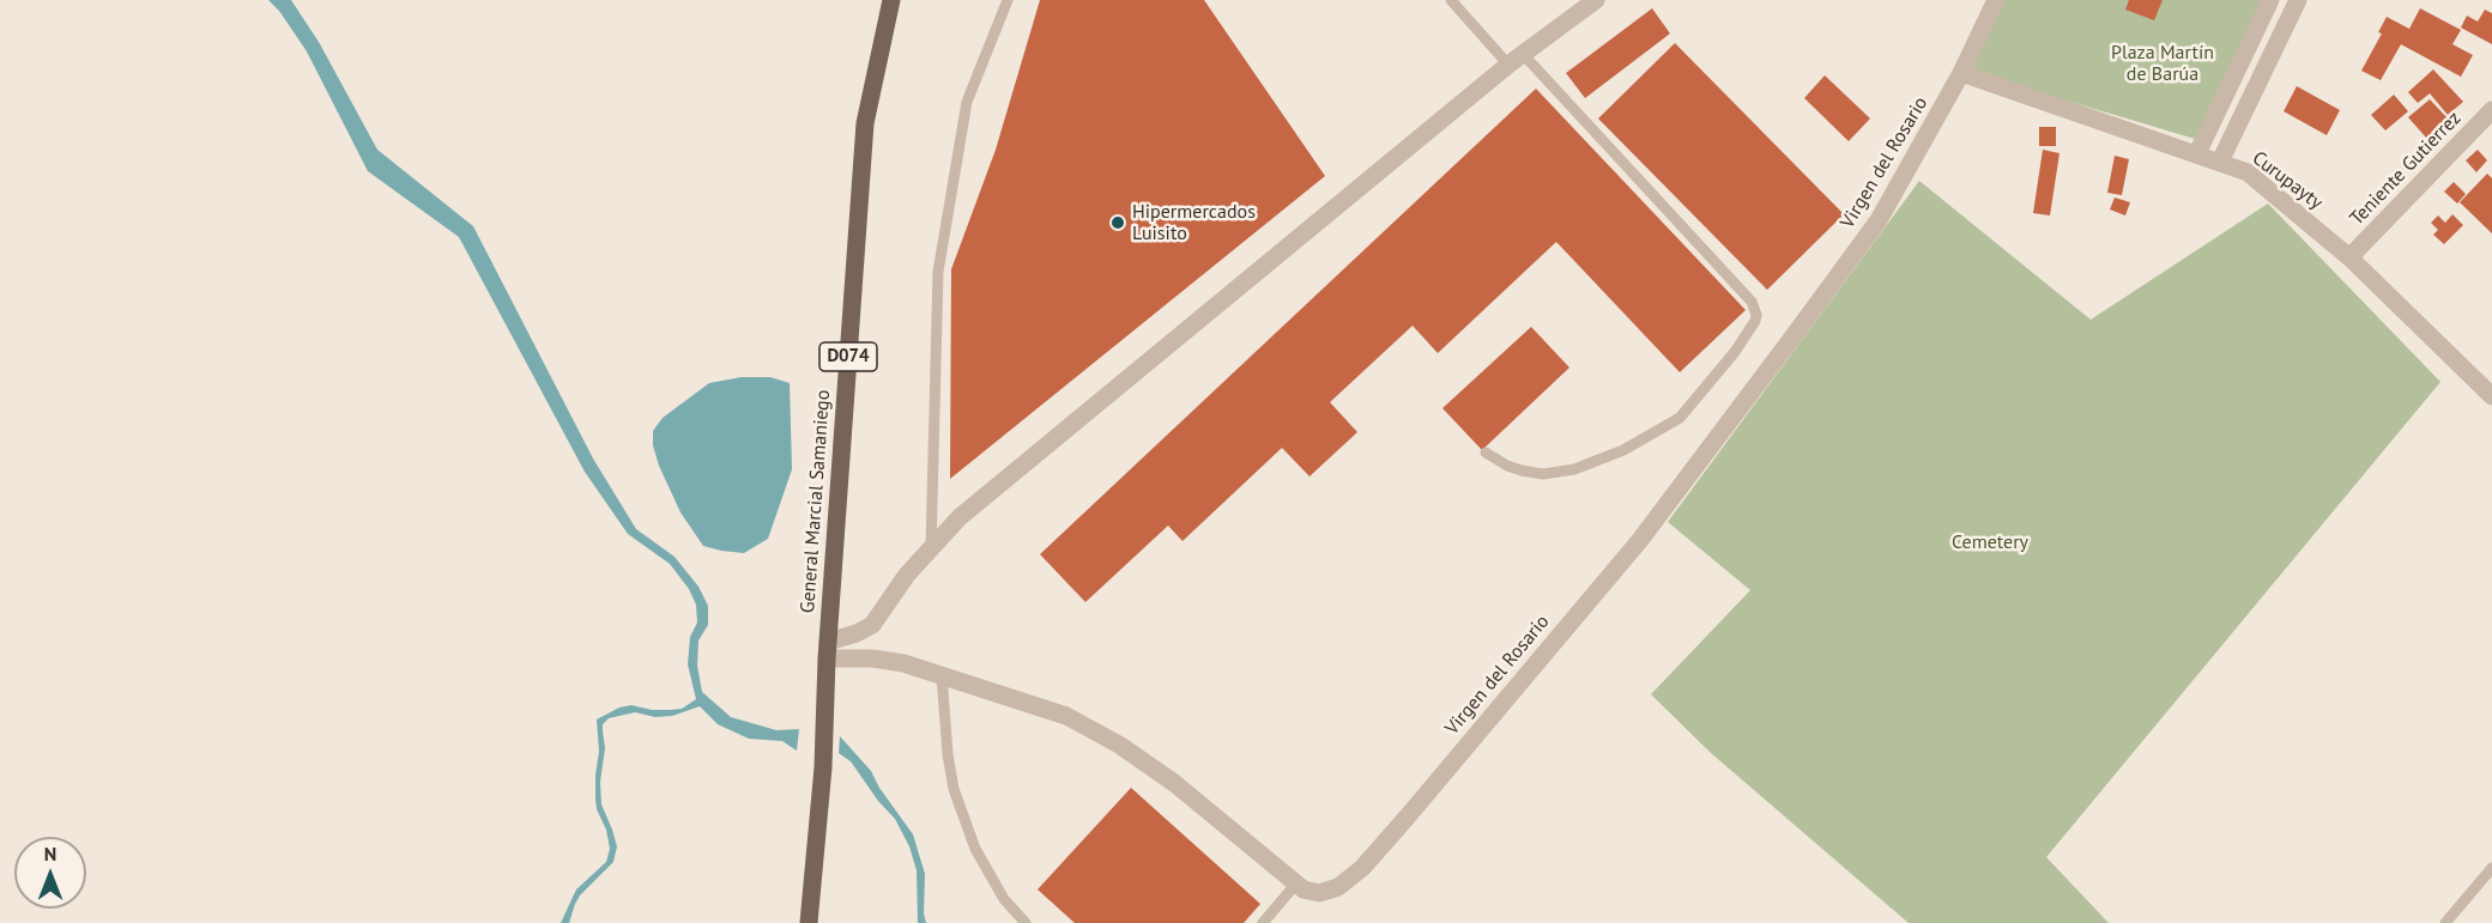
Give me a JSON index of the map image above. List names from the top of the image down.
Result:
{
  "streets": {
    "main road": ["D074", "General Marcial Samaniego"],
    "street": ["Virgen del Rosario", "Teniente Gutierrez", "Curupayty"]
  },
  "crossings": [
    ["Virgen del Rosario", "Curupayty"],
    ["Virgen del Rosario", "General Marcial Samaniego"],
    ["Teniente Gutierrez", "Curupayty"]
  ],
  "parks": ["Plaza Martín de Barúa", "Cemetery"],
  "places": ["Hipermercados Luisito"],
  "north": "top"
}
